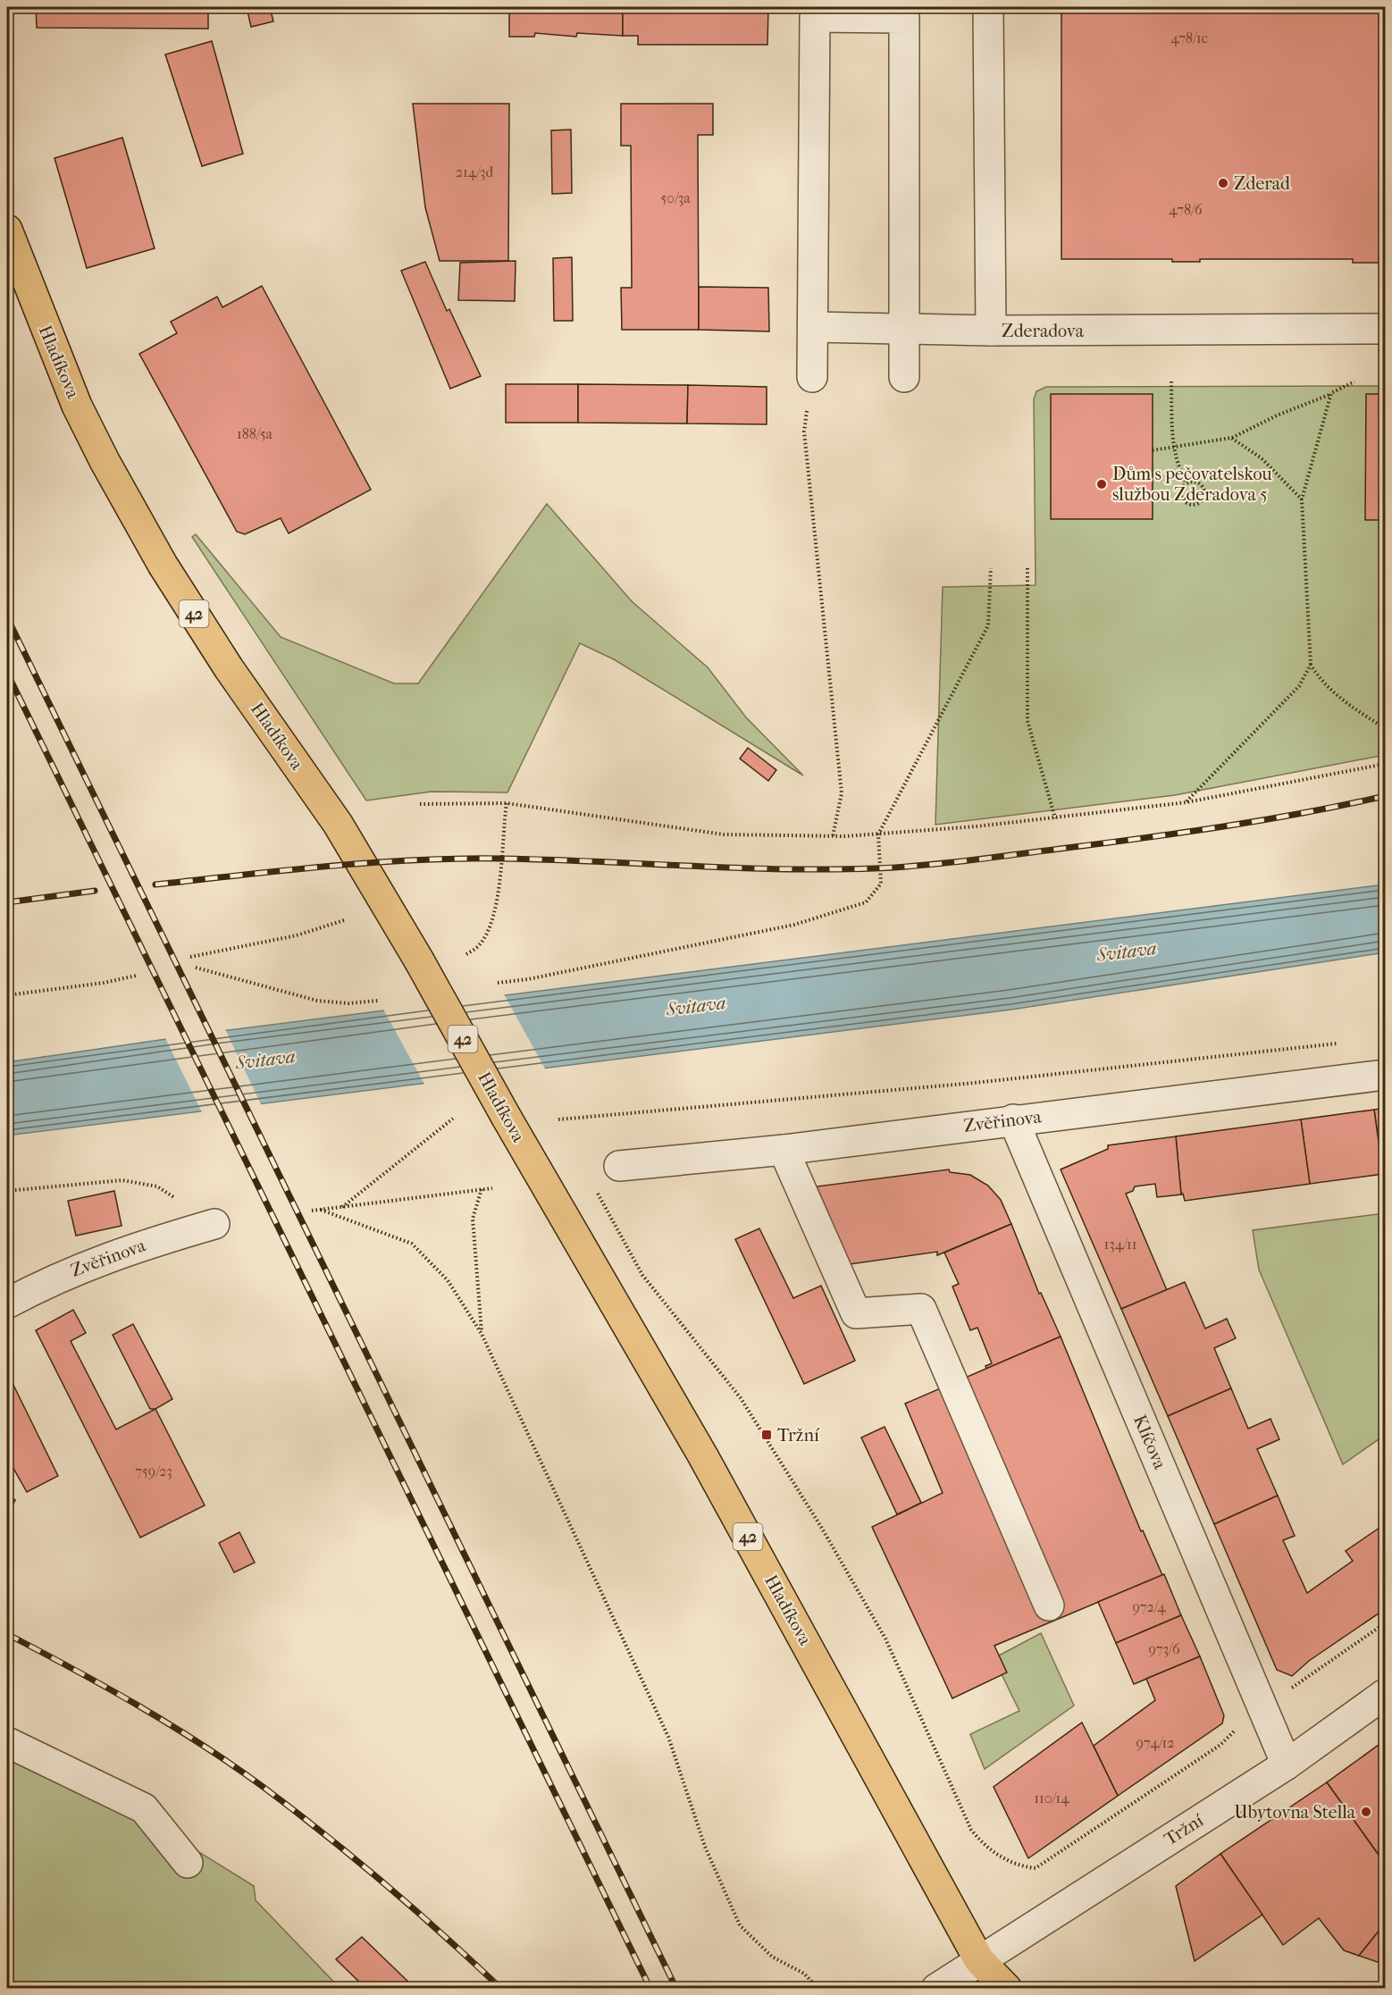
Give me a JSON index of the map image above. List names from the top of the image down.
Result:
{
  "streets": {
    "main road": ["Hladíkova", "42"],
    "street": [
      "Zderadova",
      "Zvěřinova",
      "Klíčova",
      "Tržní"
    ]
  },
  "crossings": [
    ["Hladíkova", "Tržní"],
    ["Zvěřinova", "Klíčova"],
    ["Klíčova", "Tržní"]
  ],
  "water": ["Svitava"],
  "places": {
    "other": ["Zderad", "Dům s pečovatelskou službou Zderadova 5", "Ubytovna Stella"],
    "transit": ["Tržní"]
  },
  "house_numbers": [
    "478/1c",
    "214/3d",
    "50/3a",
    "478/6",
    "188/5a",
    "134/11",
    "759/23",
    "972/4",
    "973/6",
    "974/12",
    "110/14"
  ]
}
